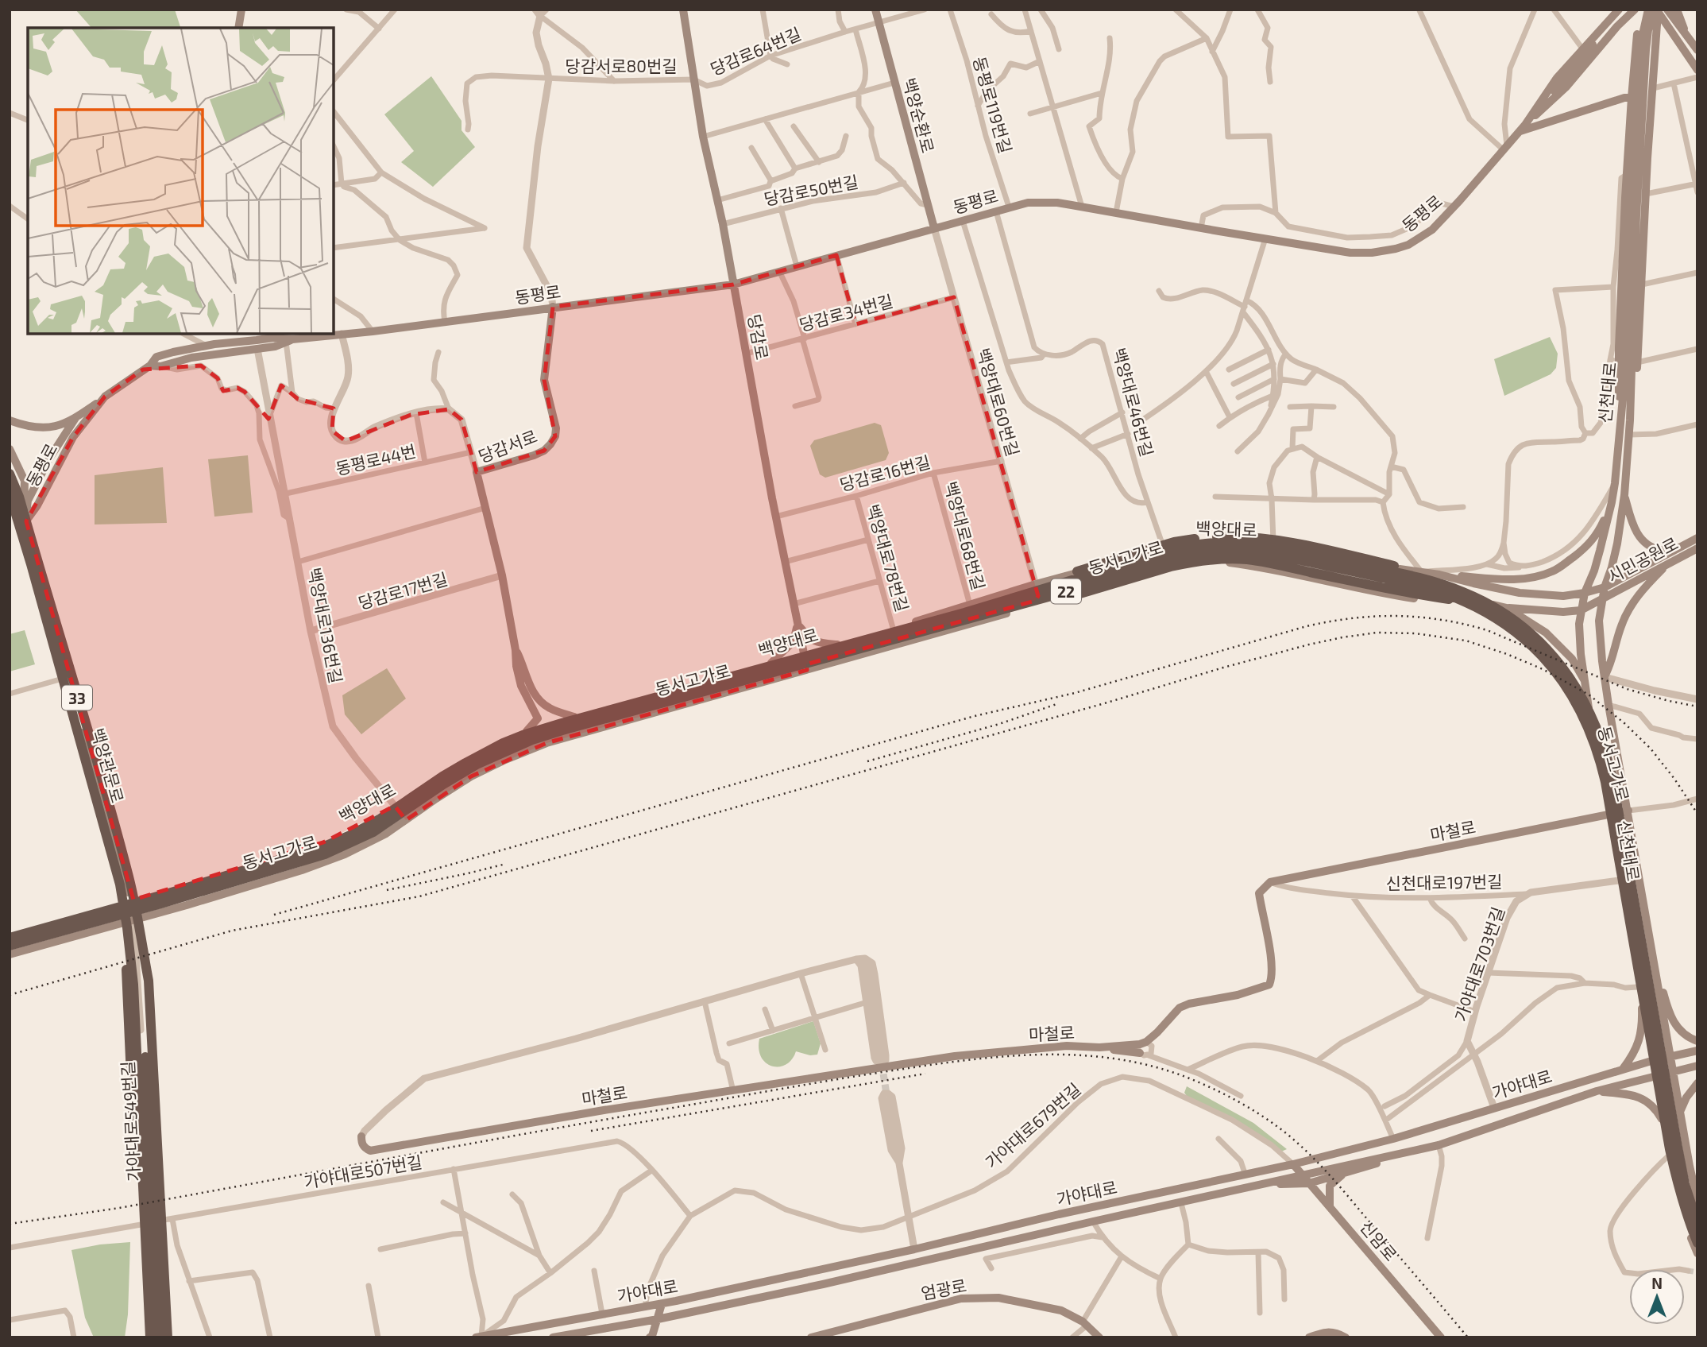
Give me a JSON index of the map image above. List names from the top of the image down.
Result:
{
  "streets": {
    "highway": ["동서고가로", "22", "33"],
    "main road": [
      "백양순환로",
      "동평로",
      "당감로",
      "신천대로",
      "당감서로",
      "백양대로",
      "시민공원로",
      "백양관문로",
      "마철로",
      "가야대로",
      "신암로",
      "엄광로"
    ],
    "street": [
      "당감로64번길",
      "당감서로80번길",
      "동평로119번길",
      "당감로50번길",
      "당감로34번길",
      "백양대로60번길",
      "백양대로46번길",
      "동평로44번",
      "당감로16번길",
      "백양대로68번길",
      "백양대로78번길",
      "당감로17번길",
      "백양대로136번길",
      "신천대로197번길",
      "가야대로703번길",
      "가야대로549번길",
      "가야대로679번길",
      "가야대로507번길"
    ]
  },
  "crossings": [
    ["당감로64번길", "당감서로80번길"],
    ["당감로64번길", "백양순환로"],
    ["당감로64번길", "당감로"],
    ["당감서로80번길", "당감로"],
    ["당감서로80번길", "당감서로"],
    ["동평로119번길", "동평로"],
    ["백양순환로", "동평로"],
    ["백양순환로", "백양대로60번길"],
    ["당감로50번길", "당감로"],
    ["동평로", "당감로"],
    ["동평로", "백양대로60번길"],
    ["동평로", "당감서로"],
    ["동평로", "백양대로136번길"],
    ["동평로", "백양관문로"],
    ["당감로34번길", "당감로"],
    ["당감로34번길", "백양대로60번길"],
    ["당감로", "당감로16번길"],
    ["당감로", "백양대로"],
    ["신천대로", "백양대로"],
    ["신천대로", "시민공원로"],
    ["신천대로", "마철로"],
    ["신천대로", "신천대로197번길"],
    ["신천대로", "가야대로"],
    ["백양대로60번길", "당감로16번길"],
    ["백양대로60번길", "백양대로"],
    ["백양대로46번길", "백양대로"],
    ["당감서로", "당감로17번길"],
    ["동평로44번", "백양대로136번길"],
    ["당감로16번길", "백양대로68번길"],
    ["당감로16번길", "백양대로78번길"],
    ["백양대로", "백양대로68번길"],
    ["백양대로", "동서고가로"],
    ["백양대로", "백양대로78번길"],
    ["백양대로", "시민공원로"],
    ["백양대로", "백양대로136번길"],
    ["백양대로", "33"],
    ["백양대로", "백양관문로"],
    ["백양대로", "가야대로549번길"],
    ["백양대로68번길", "동서고가로"],
    ["당감로17번길", "백양대로136번길"],
    ["33", "백양관문로"],
    ["33", "가야대로549번길"],
    ["백양관문로", "가야대로549번길"],
    ["마철로", "신천대로197번길"],
    ["신천대로197번길", "가야대로703번길"],
    ["가야대로703번길", "가야대로"],
    ["가야대로", "가야대로679번길"],
    ["가야대로", "신암로"],
    ["가야대로679번길", "가야대로507번길"],
    ["가야대로679번길", "신암로"]
  ],
  "north": "top"
}
